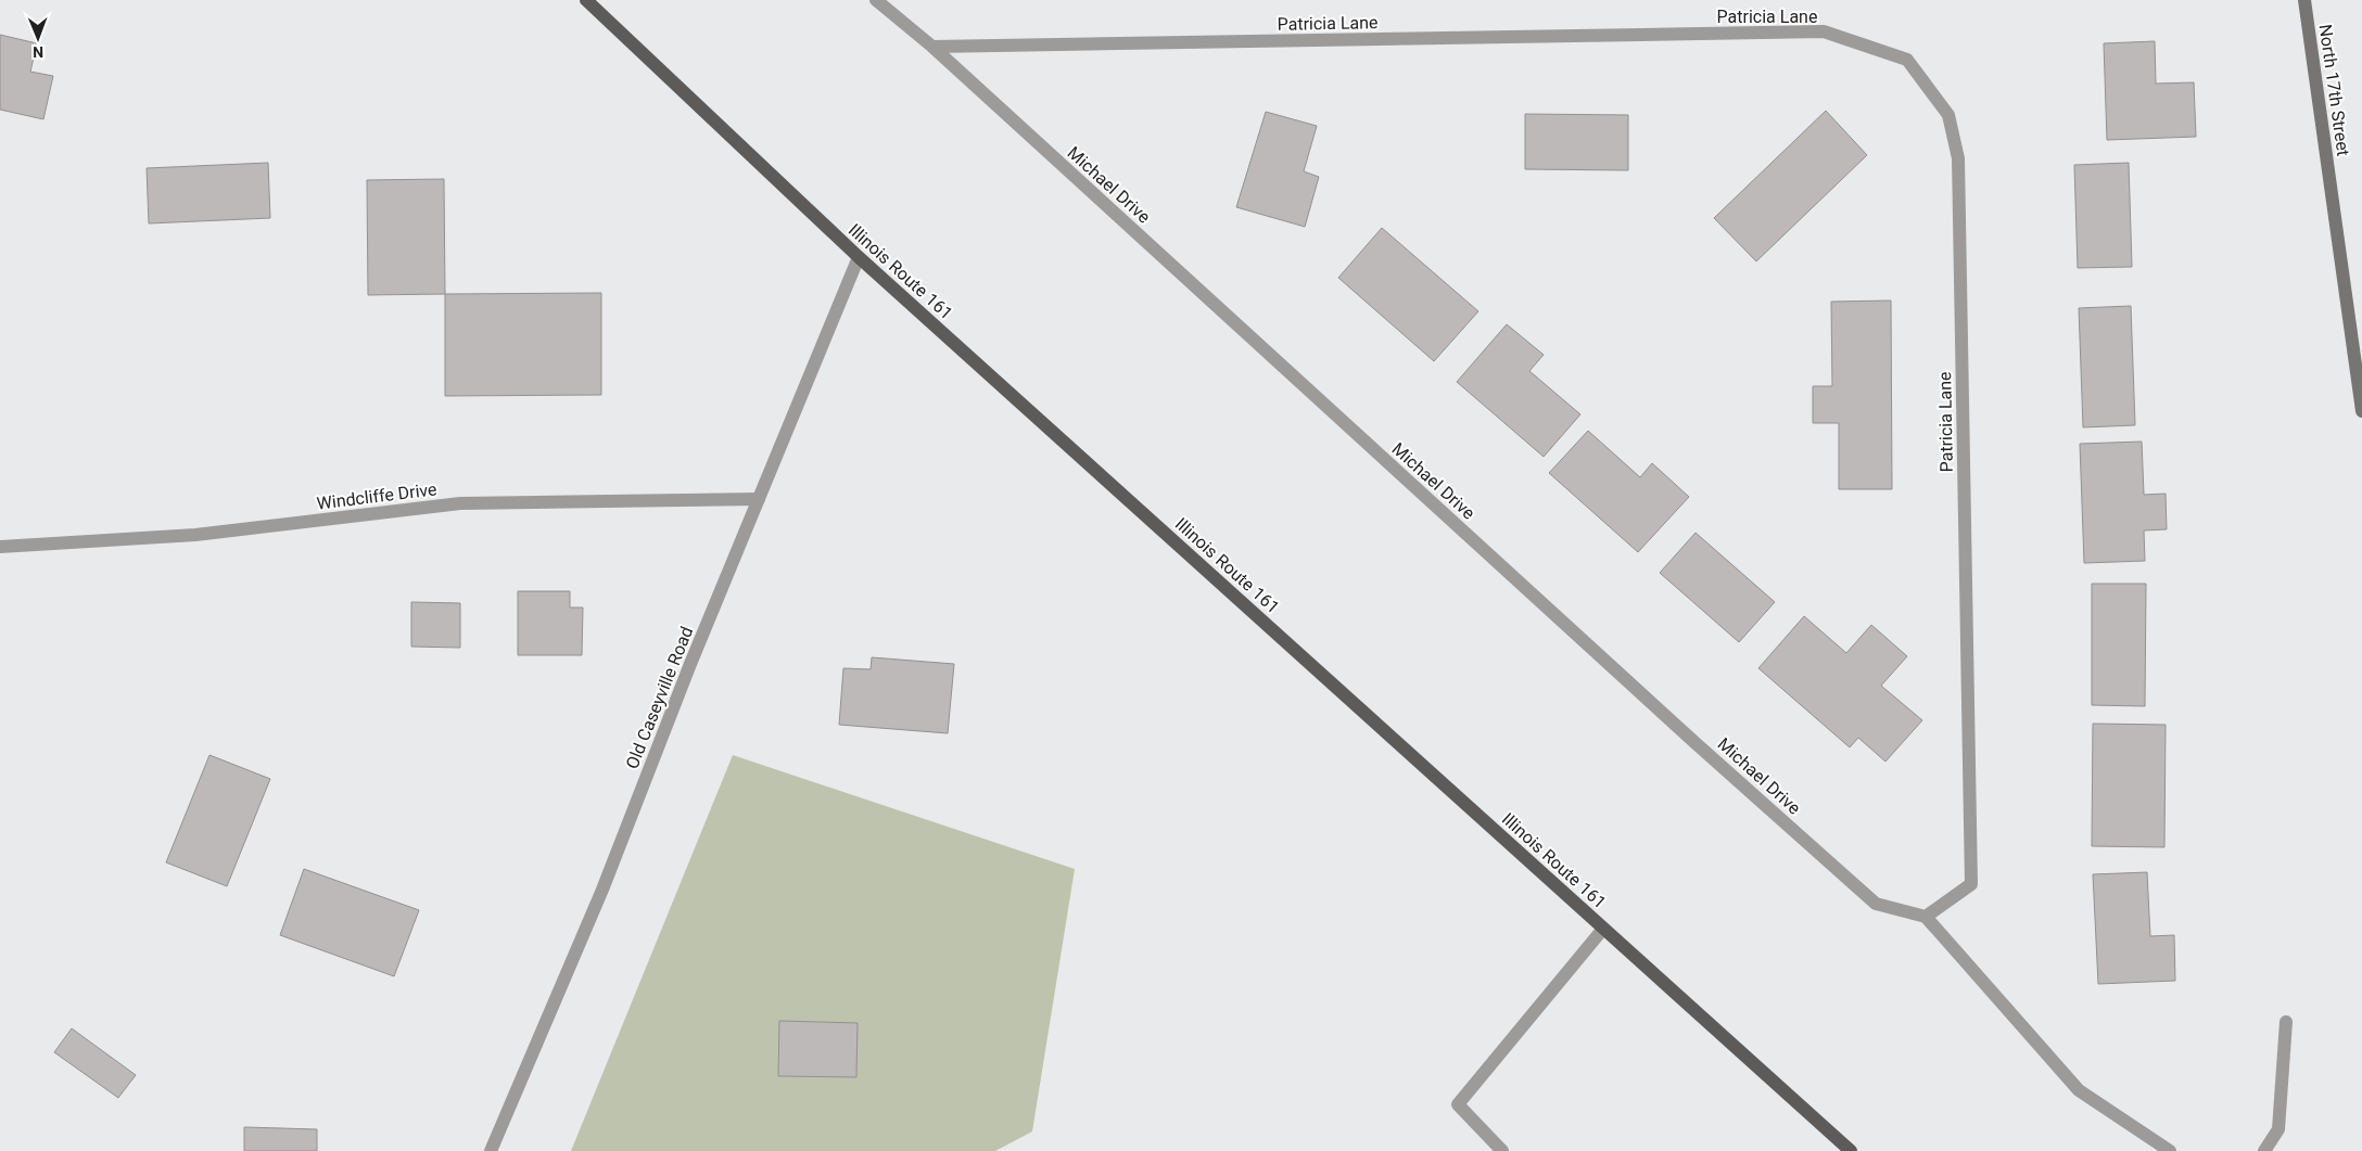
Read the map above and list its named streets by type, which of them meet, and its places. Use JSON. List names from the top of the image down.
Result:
{
  "streets": {
    "main road": ["Illinois Route 161"],
    "street": [
      "Patricia Lane",
      "North 17th Street",
      "Michael Drive",
      "Windcliffe Drive",
      "Old Caseyville Road"
    ]
  },
  "crossings": [
    ["Patricia Lane", "Michael Drive"],
    ["Illinois Route 161", "Old Caseyville Road"],
    ["Windcliffe Drive", "Old Caseyville Road"]
  ],
  "north": "bottom"
}
